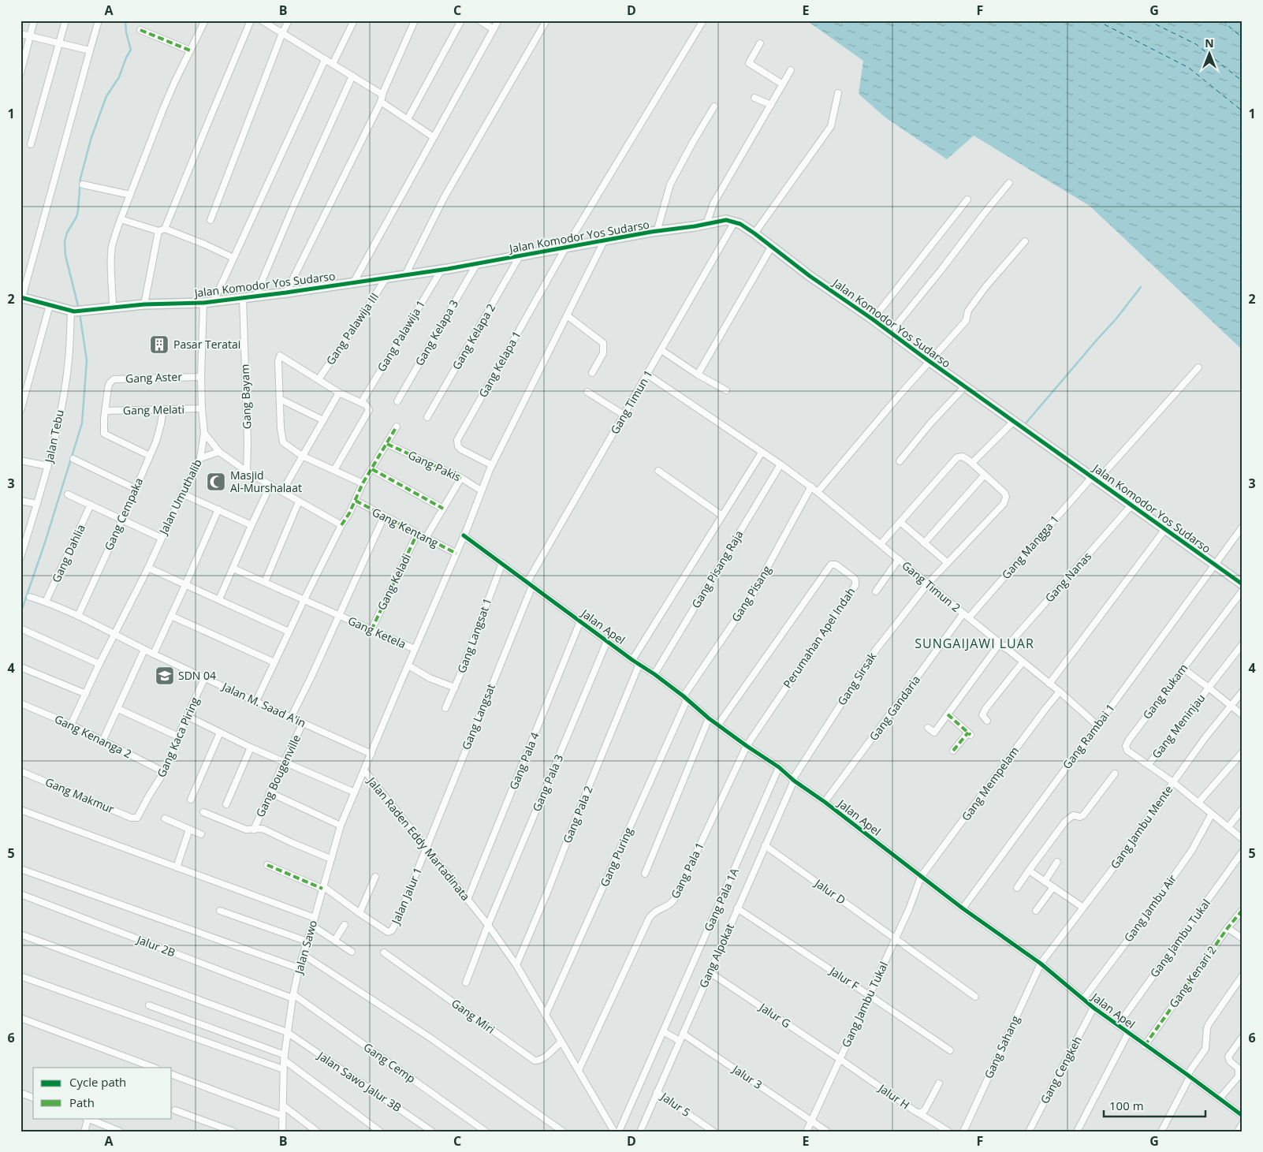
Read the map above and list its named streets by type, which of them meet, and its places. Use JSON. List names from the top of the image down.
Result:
{
  "streets": {
    "street": [
      "Jalan Komodor Yos Sudarso",
      "Gang Palawija III",
      "Gang Kelapa 3",
      "Gang Palawija 1",
      "Gang Kelapa 2",
      "Gang Kelapa 1",
      "Gang Aster",
      "Gang Bayam",
      "Gang Timun 1",
      "Gang Melati",
      "Jalan Tebu",
      "Gang Pakis",
      "Jalan Umuthalib",
      "Gang Cempaka",
      "Gang Kentang",
      "Gang Mangga 1",
      "Gang Dahlia",
      "Gang Pisang Raja",
      "Gang Nanas",
      "Gang Keladi",
      "Gang Timun 2",
      "Gang Pisang",
      "Jalan Apel",
      "Gang Ketela",
      "Gang Langsat 1",
      "Perumahan Apel Indah",
      "Gang Sirsak",
      "Gang Rukam",
      "Jalan M. Saad A'in",
      "Gang Gandaria",
      "Gang Langsat",
      "Gang Meninjau",
      "Gang Kenanga 2",
      "Gang Rambai 1",
      "Gang Kaca Piring",
      "Gang Pala 4",
      "Gang Bougenville",
      "Gang Pala 3",
      "Gang Mempelam",
      "Gang Makmur",
      "Gang Pala 2",
      "Gang Jambu Mente",
      "Jalan Raden Eddy Martadinata",
      "Gang Puring",
      "Gang Pala 1",
      "Jalur D",
      "Jalan Jalur 1",
      "Gang Pala 1A",
      "Gang Jambu Air",
      "Gang Jambu Tukal",
      "Jalur 2B",
      "Jalan Sawo",
      "Gang Alpokat",
      "Gang Kenari 2",
      "Jalur F",
      "Jalur G",
      "Gang Miri",
      "Gang Sahang",
      "Gang Cemp",
      "Gang Cengkeh",
      "Jalur 3",
      "Jalan Sawo Jalur 3B",
      "Jalur H",
      "Jalur 5"
    ]
  },
  "crossings": [
    ["Jalan Komodor Yos Sudarso", "Gang Palawija III"],
    ["Jalan Komodor Yos Sudarso", "Gang Kelapa 3"],
    ["Jalan Komodor Yos Sudarso", "Gang Palawija 1"],
    ["Jalan Komodor Yos Sudarso", "Gang Kelapa 2"],
    ["Jalan Komodor Yos Sudarso", "Gang Kelapa 1"],
    ["Jalan Komodor Yos Sudarso", "Gang Bayam"],
    ["Jalan Komodor Yos Sudarso", "Gang Timun 1"],
    ["Jalan Komodor Yos Sudarso", "Jalan Tebu"],
    ["Jalan Komodor Yos Sudarso", "Jalan Umuthalib"],
    ["Jalan Komodor Yos Sudarso", "Gang Mangga 1"],
    ["Jalan Komodor Yos Sudarso", "Gang Nanas"],
    ["Jalan Komodor Yos Sudarso", "Gang Rambai 1"],
    ["Jalan Komodor Yos Sudarso", "Jalan Raden Eddy Martadinata"],
    ["Gang Kelapa 1", "Jalan Raden Eddy Martadinata"],
    ["Gang Aster", "Gang Melati"],
    ["Gang Aster", "Jalan Umuthalib"],
    ["Gang Aster", "Gang Cempaka"],
    ["Gang Timun 1", "Gang Timun 2"],
    ["Gang Timun 1", "Jalan Apel"],
    ["Gang Timun 1", "Gang Langsat"],
    ["Gang Melati", "Jalan Umuthalib"],
    ["Gang Melati", "Gang Cempaka"],
    ["Gang Pakis", "Jalan Raden Eddy Martadinata"],
    ["Jalan Umuthalib", "Jalan M. Saad A'in"],
    ["Jalan Umuthalib", "Gang Kenanga 2"],
    ["Gang Cempaka", "Jalan M. Saad A'in"],
    ["Gang Kentang", "Gang Keladi"],
    ["Gang Kentang", "Jalan Raden Eddy Martadinata"],
    ["Gang Mangga 1", "Gang Timun 2"],
    ["Gang Dahlia", "Jalan M. Saad A'in"],
    ["Gang Pisang Raja", "Gang Timun 2"],
    ["Gang Pisang Raja", "Jalan Apel"],
    ["Gang Nanas", "Gang Timun 2"],
    ["Gang Keladi", "Gang Ketela"],
    ["Gang Timun 2", "Gang Pisang"],
    ["Gang Timun 2", "Gang Sirsak"],
    ["Gang Timun 2", "Gang Gandaria"],
    ["Gang Timun 2", "Gang Rambai 1"],
    ["Gang Timun 2", "Gang Mempelam"],
    ["Gang Pisang", "Jalan Apel"],
    ["Gang Pisang", "Gang Puring"],
    ["Jalan Apel", "Gang Langsat 1"],
    ["Jalan Apel", "Perumahan Apel Indah"],
    ["Jalan Apel", "Gang Sirsak"],
    ["Jalan Apel", "Gang Gandaria"],
    ["Jalan Apel", "Gang Langsat"],
    ["Jalan Apel", "Gang Rambai 1"],
    ["Jalan Apel", "Gang Pala 4"],
    ["Jalan Apel", "Gang Pala 3"],
    ["Jalan Apel", "Gang Mempelam"],
    ["Jalan Apel", "Gang Pala 2"],
    ["Jalan Apel", "Gang Jambu Mente"],
    ["Jalan Apel", "Jalan Raden Eddy Martadinata"],
    ["Jalan Apel", "Gang Puring"],
    ["Jalan Apel", "Gang Pala 1"],
    ["Jalan Apel", "Gang Pala 1A"],
    ["Jalan Apel", "Gang Jambu Air"],
    ["Jalan Apel", "Gang Jambu Tukal"],
    ["Jalan Apel", "Gang Alpokat"],
    ["Jalan Apel", "Gang Kenari 2"],
    ["Jalan Apel", "Gang Sahang"],
    ["Jalan Apel", "Gang Cengkeh"],
    ["Gang Ketela", "Jalan Raden Eddy Martadinata"],
    ["Perumahan Apel Indah", "Gang Pala 1"],
    ["Gang Sirsak", "Gang Alpokat"],
    ["Gang Rukam", "Gang Meninjau"],
    ["Gang Rukam", "Gang Jambu Mente"],
    ["Gang Rukam", "Gang Jambu Air"],
    ["Jalan M. Saad A'in", "Gang Kaca Piring"],
    ["Jalan M. Saad A'in", "Gang Bougenville"],
    ["Jalan M. Saad A'in", "Jalan Raden Eddy Martadinata"],
    ["Gang Langsat", "Jalan Raden Eddy Martadinata"],
    ["Gang Langsat", "Jalan Jalur 1"],
    ["Gang Kenanga 2", "Gang Kaca Piring"],
    ["Gang Kaca Piring", "Gang Makmur"],
    ["Gang Pala 4", "Jalan Raden Eddy Martadinata"],
    ["Gang Pala 3", "Jalan Raden Eddy Martadinata"],
    ["Gang Mempelam", "Gang Jambu Tukal"],
    ["Gang Pala 2", "Jalan Raden Eddy Martadinata"],
    ["Gang Jambu Mente", "Gang Sahang"],
    ["Jalan Raden Eddy Martadinata", "Gang Puring"],
    ["Jalan Raden Eddy Martadinata", "Gang Pala 1"],
    ["Jalan Raden Eddy Martadinata", "Jalan Jalur 1"],
    ["Jalan Raden Eddy Martadinata", "Jalan Sawo"],
    ["Jalan Raden Eddy Martadinata", "Gang Miri"],
    ["Jalur D", "Gang Jambu Tukal"],
    ["Jalur D", "Gang Alpokat"],
    ["Jalan Jalur 1", "Jalan Sawo"],
    ["Gang Jambu Tukal", "Jalur F"],
    ["Gang Jambu Tukal", "Jalur G"],
    ["Gang Jambu Tukal", "Jalur 3"],
    ["Gang Jambu Tukal", "Jalur H"],
    ["Jalur 2B", "Jalan Sawo"],
    ["Jalur 2B", "Gang Cemp"],
    ["Jalan Sawo", "Gang Cemp"],
    ["Jalan Sawo", "Jalan Sawo Jalur 3B"],
    ["Gang Alpokat", "Jalur F"],
    ["Gang Alpokat", "Jalur G"],
    ["Gang Alpokat", "Jalur 3"],
    ["Gang Alpokat", "Jalur 5"],
    ["Jalur G", "Jalur H"]
  ],
  "districts": ["SUNGAIJAWI LUAR"],
  "places": {
    "building": ["Pasar Teratai"],
    "mosque": ["Masjid Al-Murshalaat"],
    "school or university": ["SDN 04"]
  },
  "legend": ["Cycle path", "Path"],
  "scale_bar": "100 m",
  "north": "top",
  "grid": {
    "columns": [
      "A",
      "B",
      "C",
      "D",
      "E",
      "F",
      "G"
    ],
    "rows": [
      "1",
      "2",
      "3",
      "4",
      "5",
      "6"
    ]
  }
}
